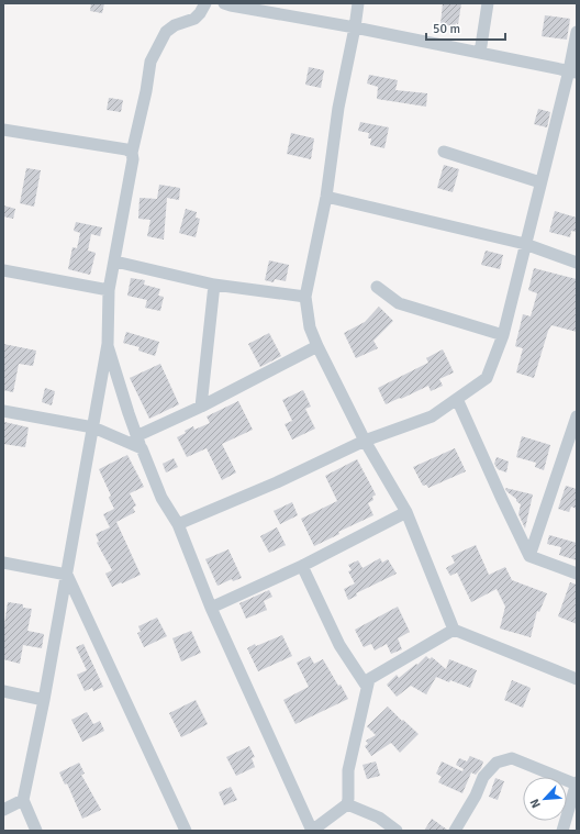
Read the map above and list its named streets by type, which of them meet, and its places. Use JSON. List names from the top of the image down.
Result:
{
  "scale_bar": "50 m",
  "north": "bottom left"
}
